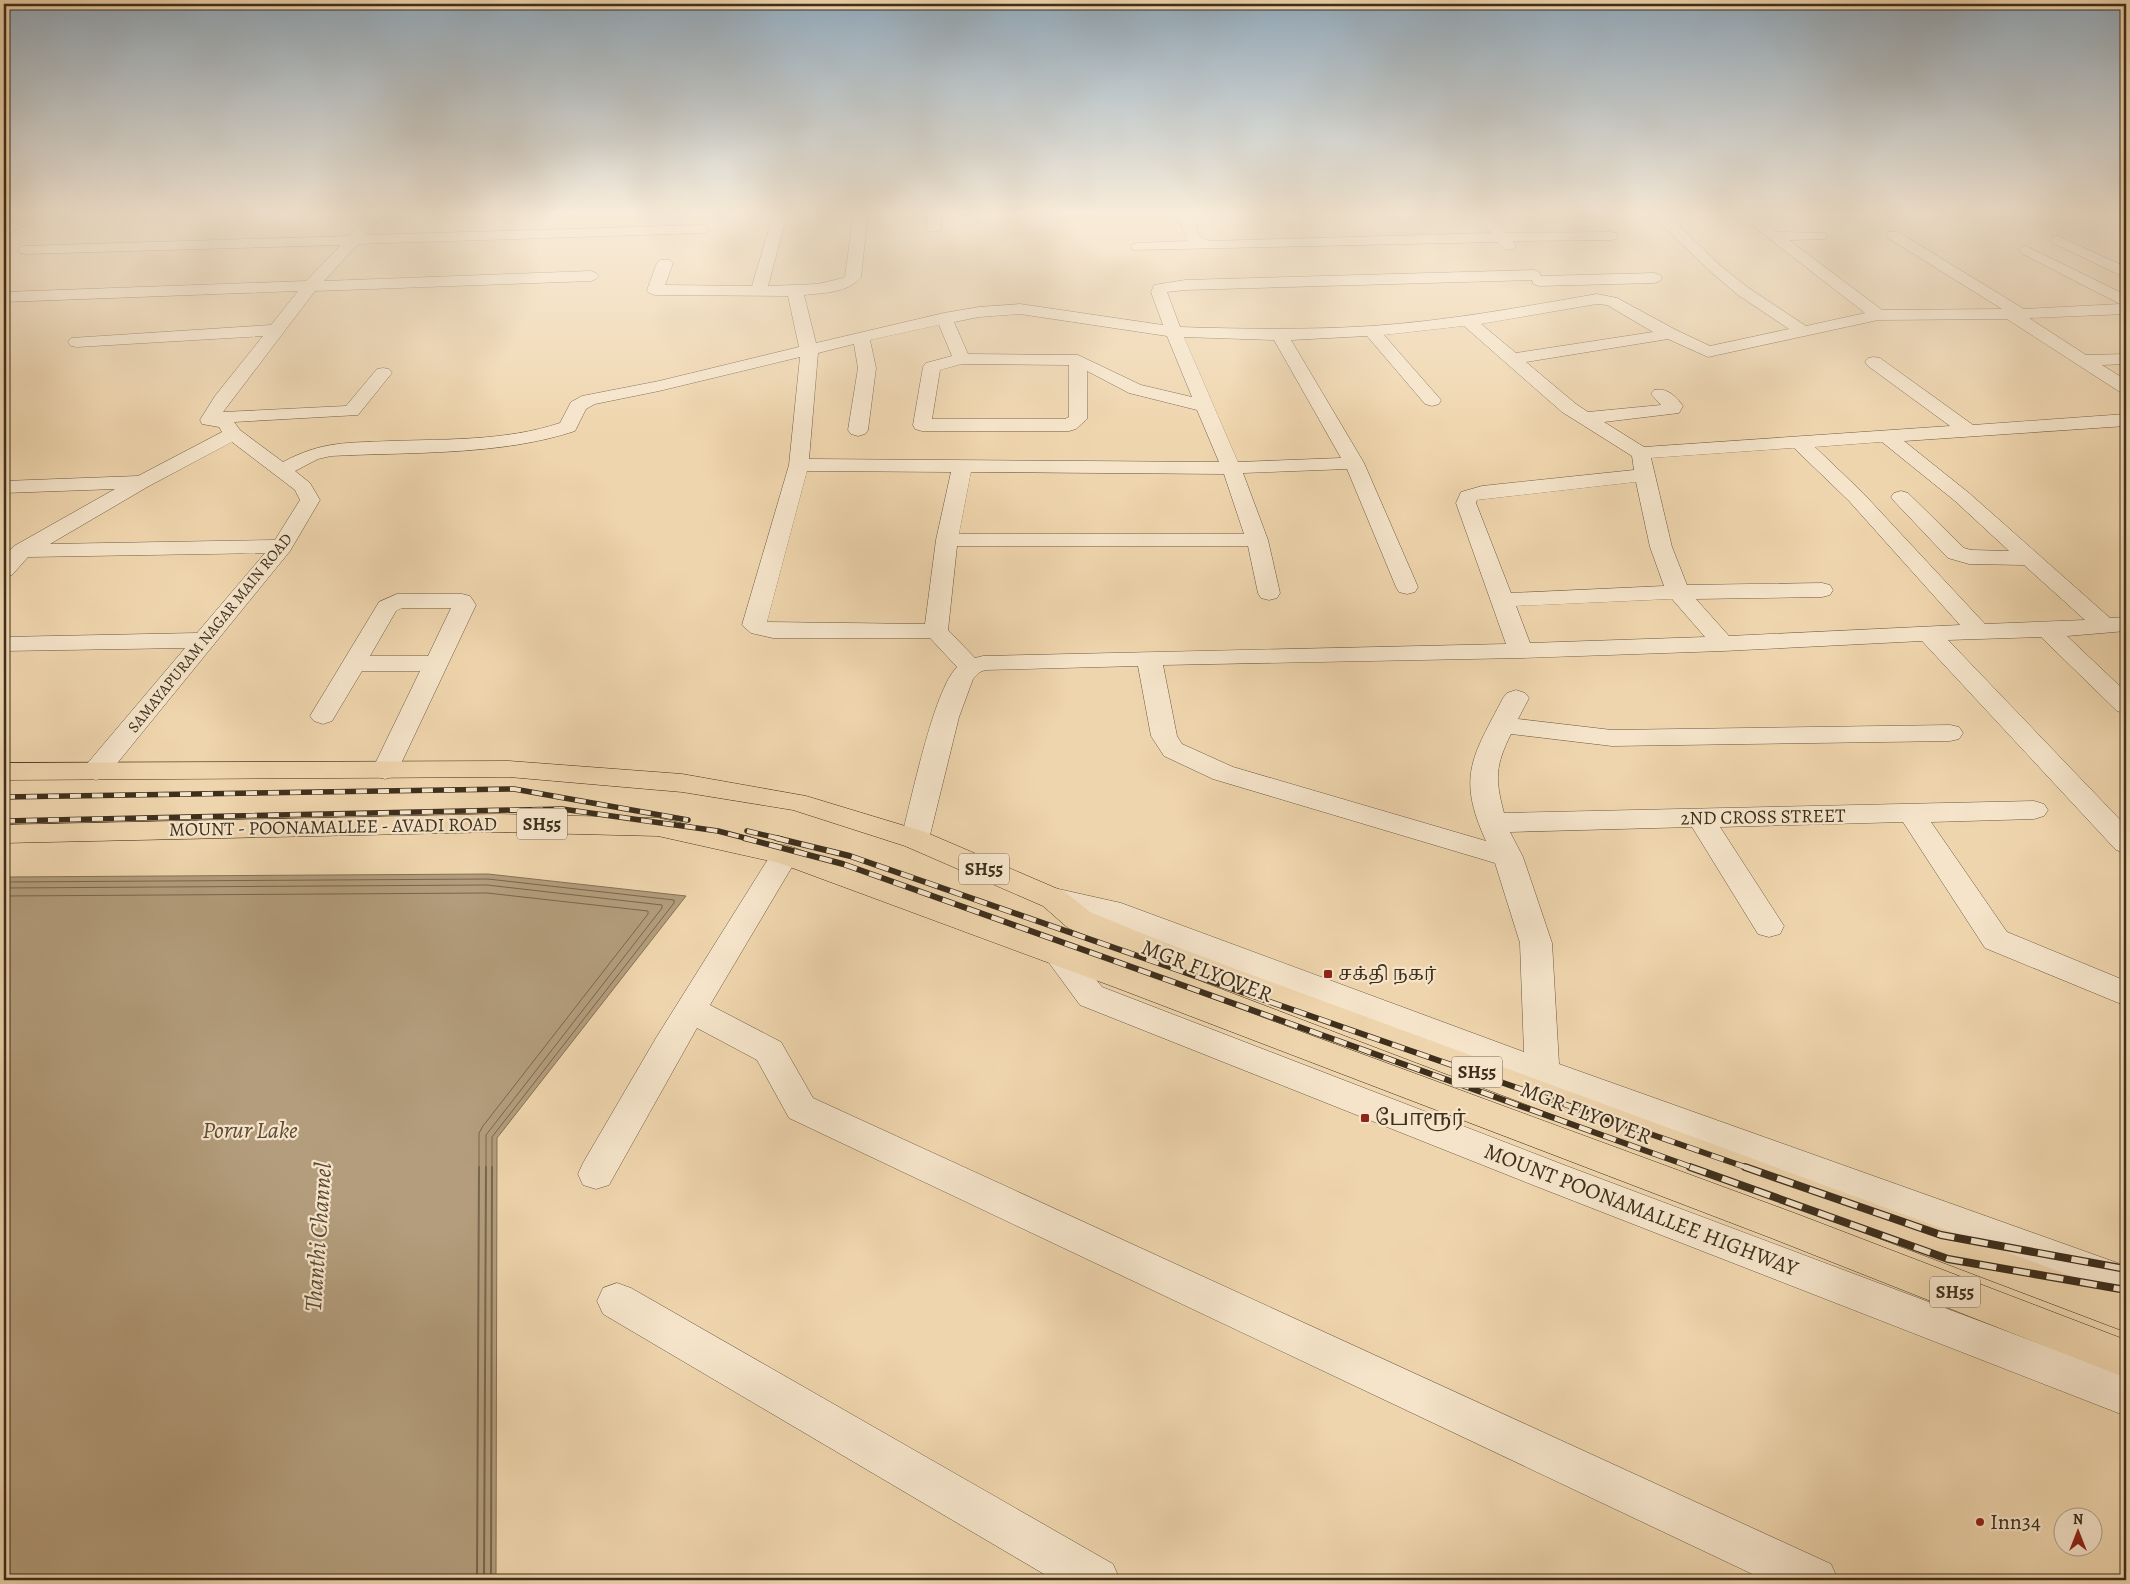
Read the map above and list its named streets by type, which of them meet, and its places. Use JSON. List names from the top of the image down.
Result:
{
  "streets": {
    "main road": ["SH55", "MOUNT - POONAMALLEE - AVADI ROAD", "MGR FLYOVER"],
    "street": ["SAMAYAPURAM NAGAR MAIN ROAD", "2ND CROSS STREET", "MOUNT POONAMALLEE HIGHWAY"]
  },
  "crossings": [
    ["SAMAYAPURAM NAGAR MAIN ROAD", "SH55"],
    ["SH55", "MGR FLYOVER"],
    ["MOUNT - POONAMALLEE - AVADI ROAD", "MGR FLYOVER"],
    ["MOUNT - POONAMALLEE - AVADI ROAD", "MOUNT POONAMALLEE HIGHWAY"],
    ["MGR FLYOVER", "MOUNT POONAMALLEE HIGHWAY"]
  ],
  "water": ["Porur Lake", "Thanthi Channel"],
  "places": {
    "transit": ["சக்தி நகர்", "போரூர்"],
    "other": ["Inn34"]
  },
  "north": "top"
}
